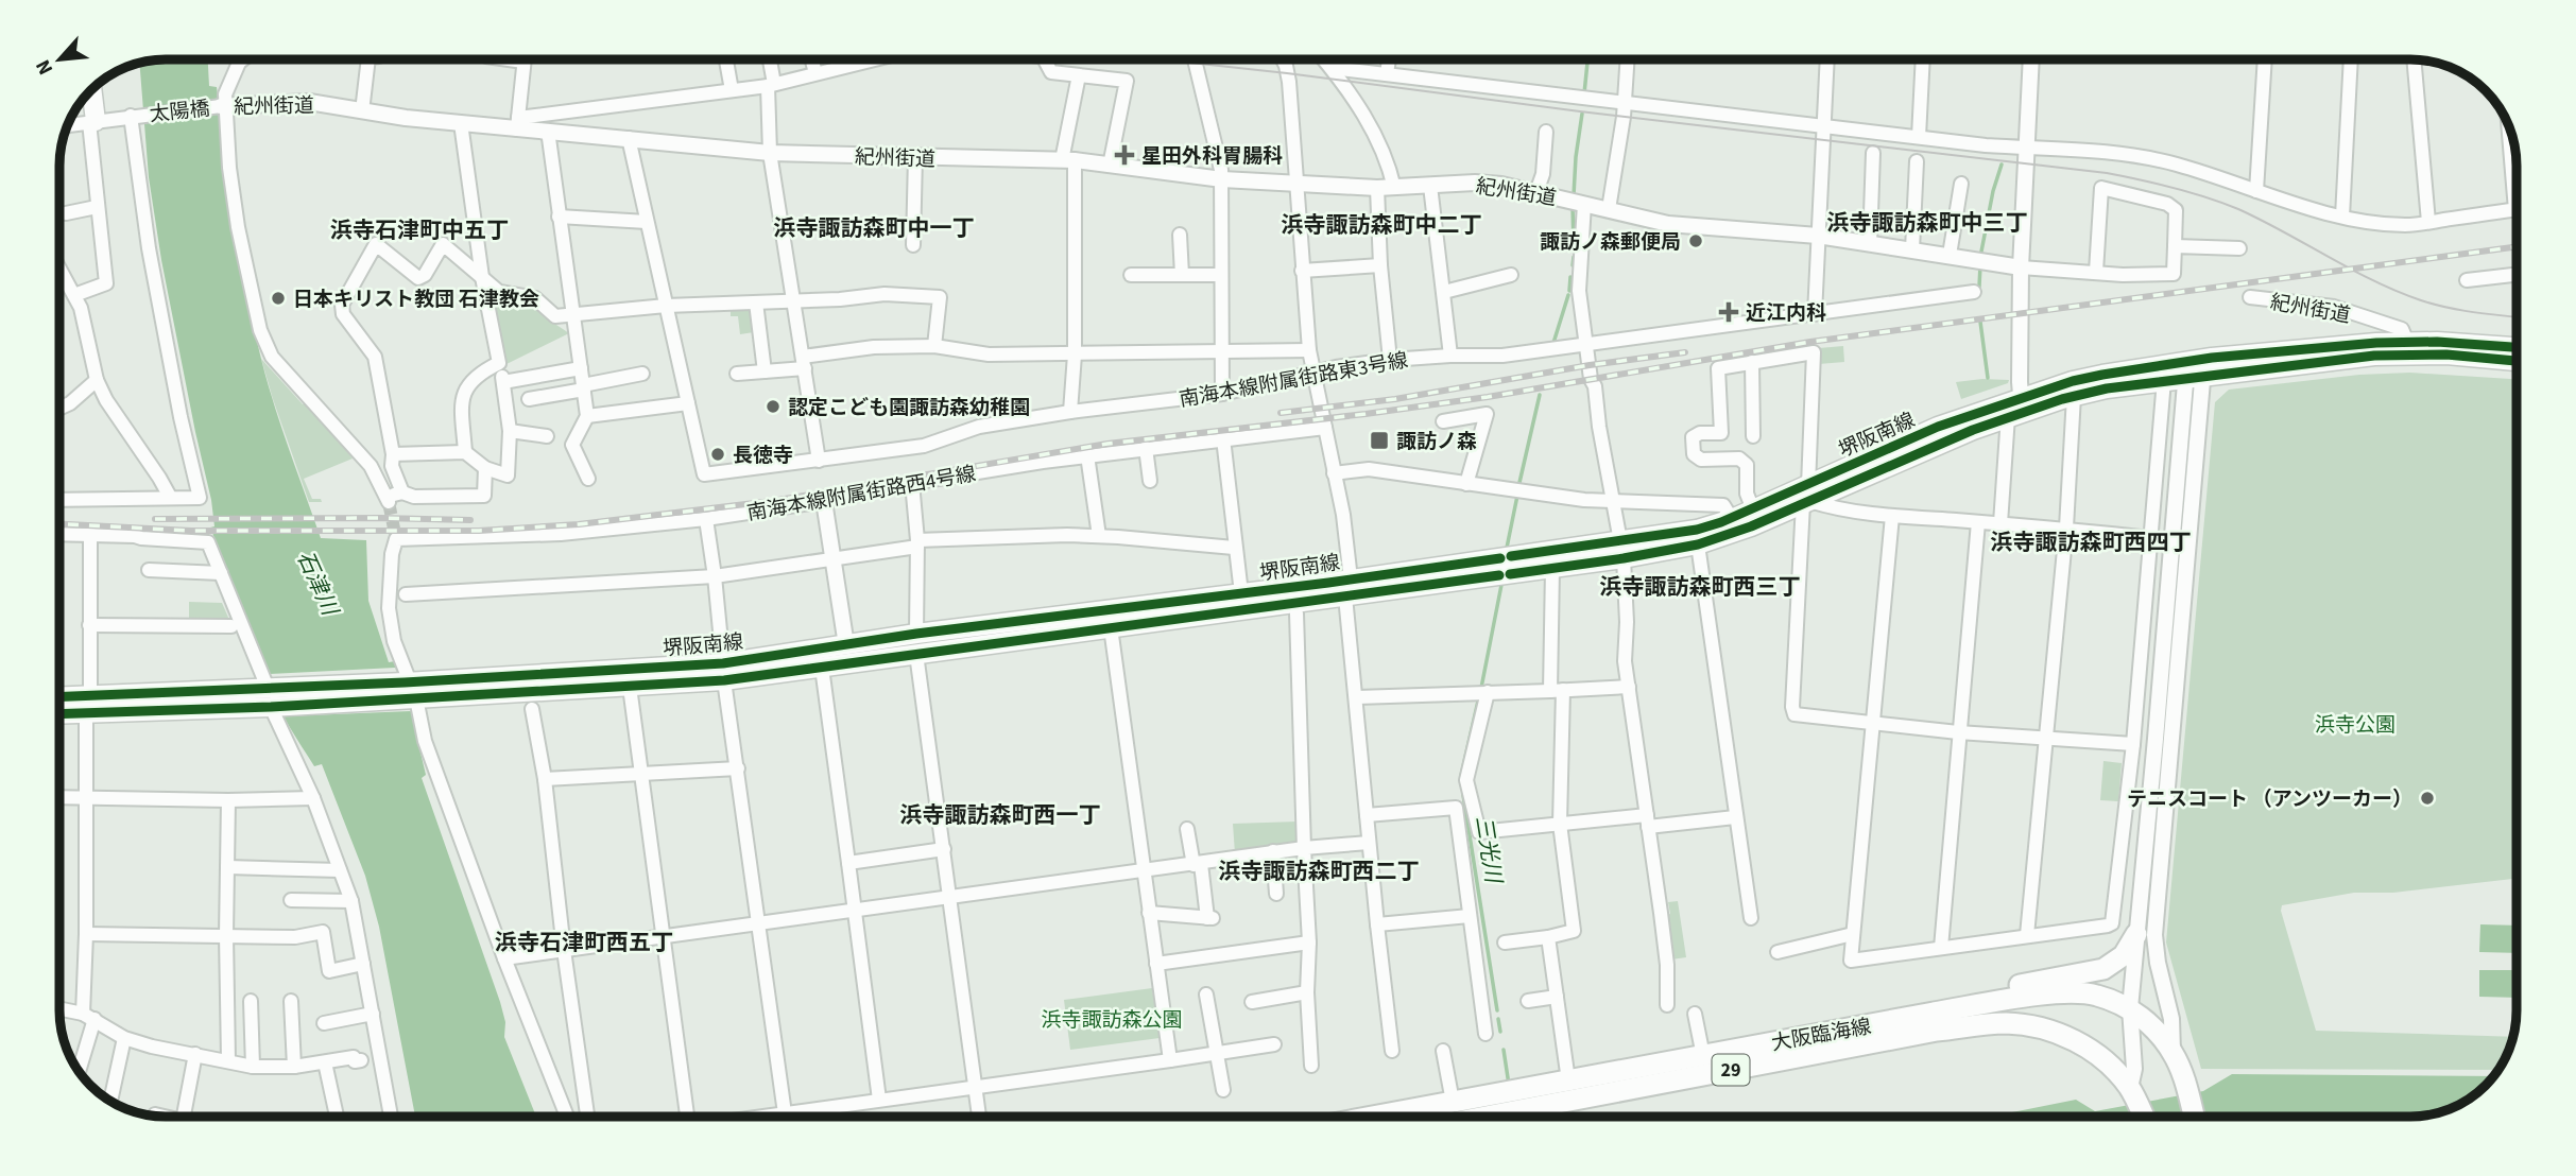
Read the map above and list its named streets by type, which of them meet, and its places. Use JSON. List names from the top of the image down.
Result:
{
  "streets": {
    "main road": ["堺阪南線", "大阪臨海線", "29"],
    "street": [
      "紀州街道",
      "太陽橋",
      "南海本線附属街路東3号線",
      "南海本線附属街路西4号線"
    ]
  },
  "crossings": [
    ["紀州街道", "太陽橋"],
    ["紀州街道", "堺阪南線"],
    ["堺阪南線", "南海本線附属街路西4号線"]
  ],
  "districts": [
    "浜寺諏訪森町中三丁",
    "浜寺諏訪森町中二丁",
    "浜寺諏訪森町中一丁",
    "浜寺石津町中五丁",
    "浜寺諏訪森町西四丁",
    "浜寺諏訪森町西三丁",
    "浜寺諏訪森町西一丁",
    "浜寺諏訪森町西二丁",
    "浜寺石津町西五丁"
  ],
  "water": ["石津川", "三光川"],
  "parks": ["浜寺公園", "浜寺諏訪森公園"],
  "places": {
    "health": ["星田外科胃腸科", "近江内科"],
    "other": [
      "諏訪ノ森郵便局",
      "日本キリスト教団 石津教会",
      "認定こども園諏訪森幼稚園",
      "長徳寺",
      "テニスコート （アンツーカー）"
    ],
    "transit": ["諏訪ノ森"]
  },
  "north": "bottom left"
}
